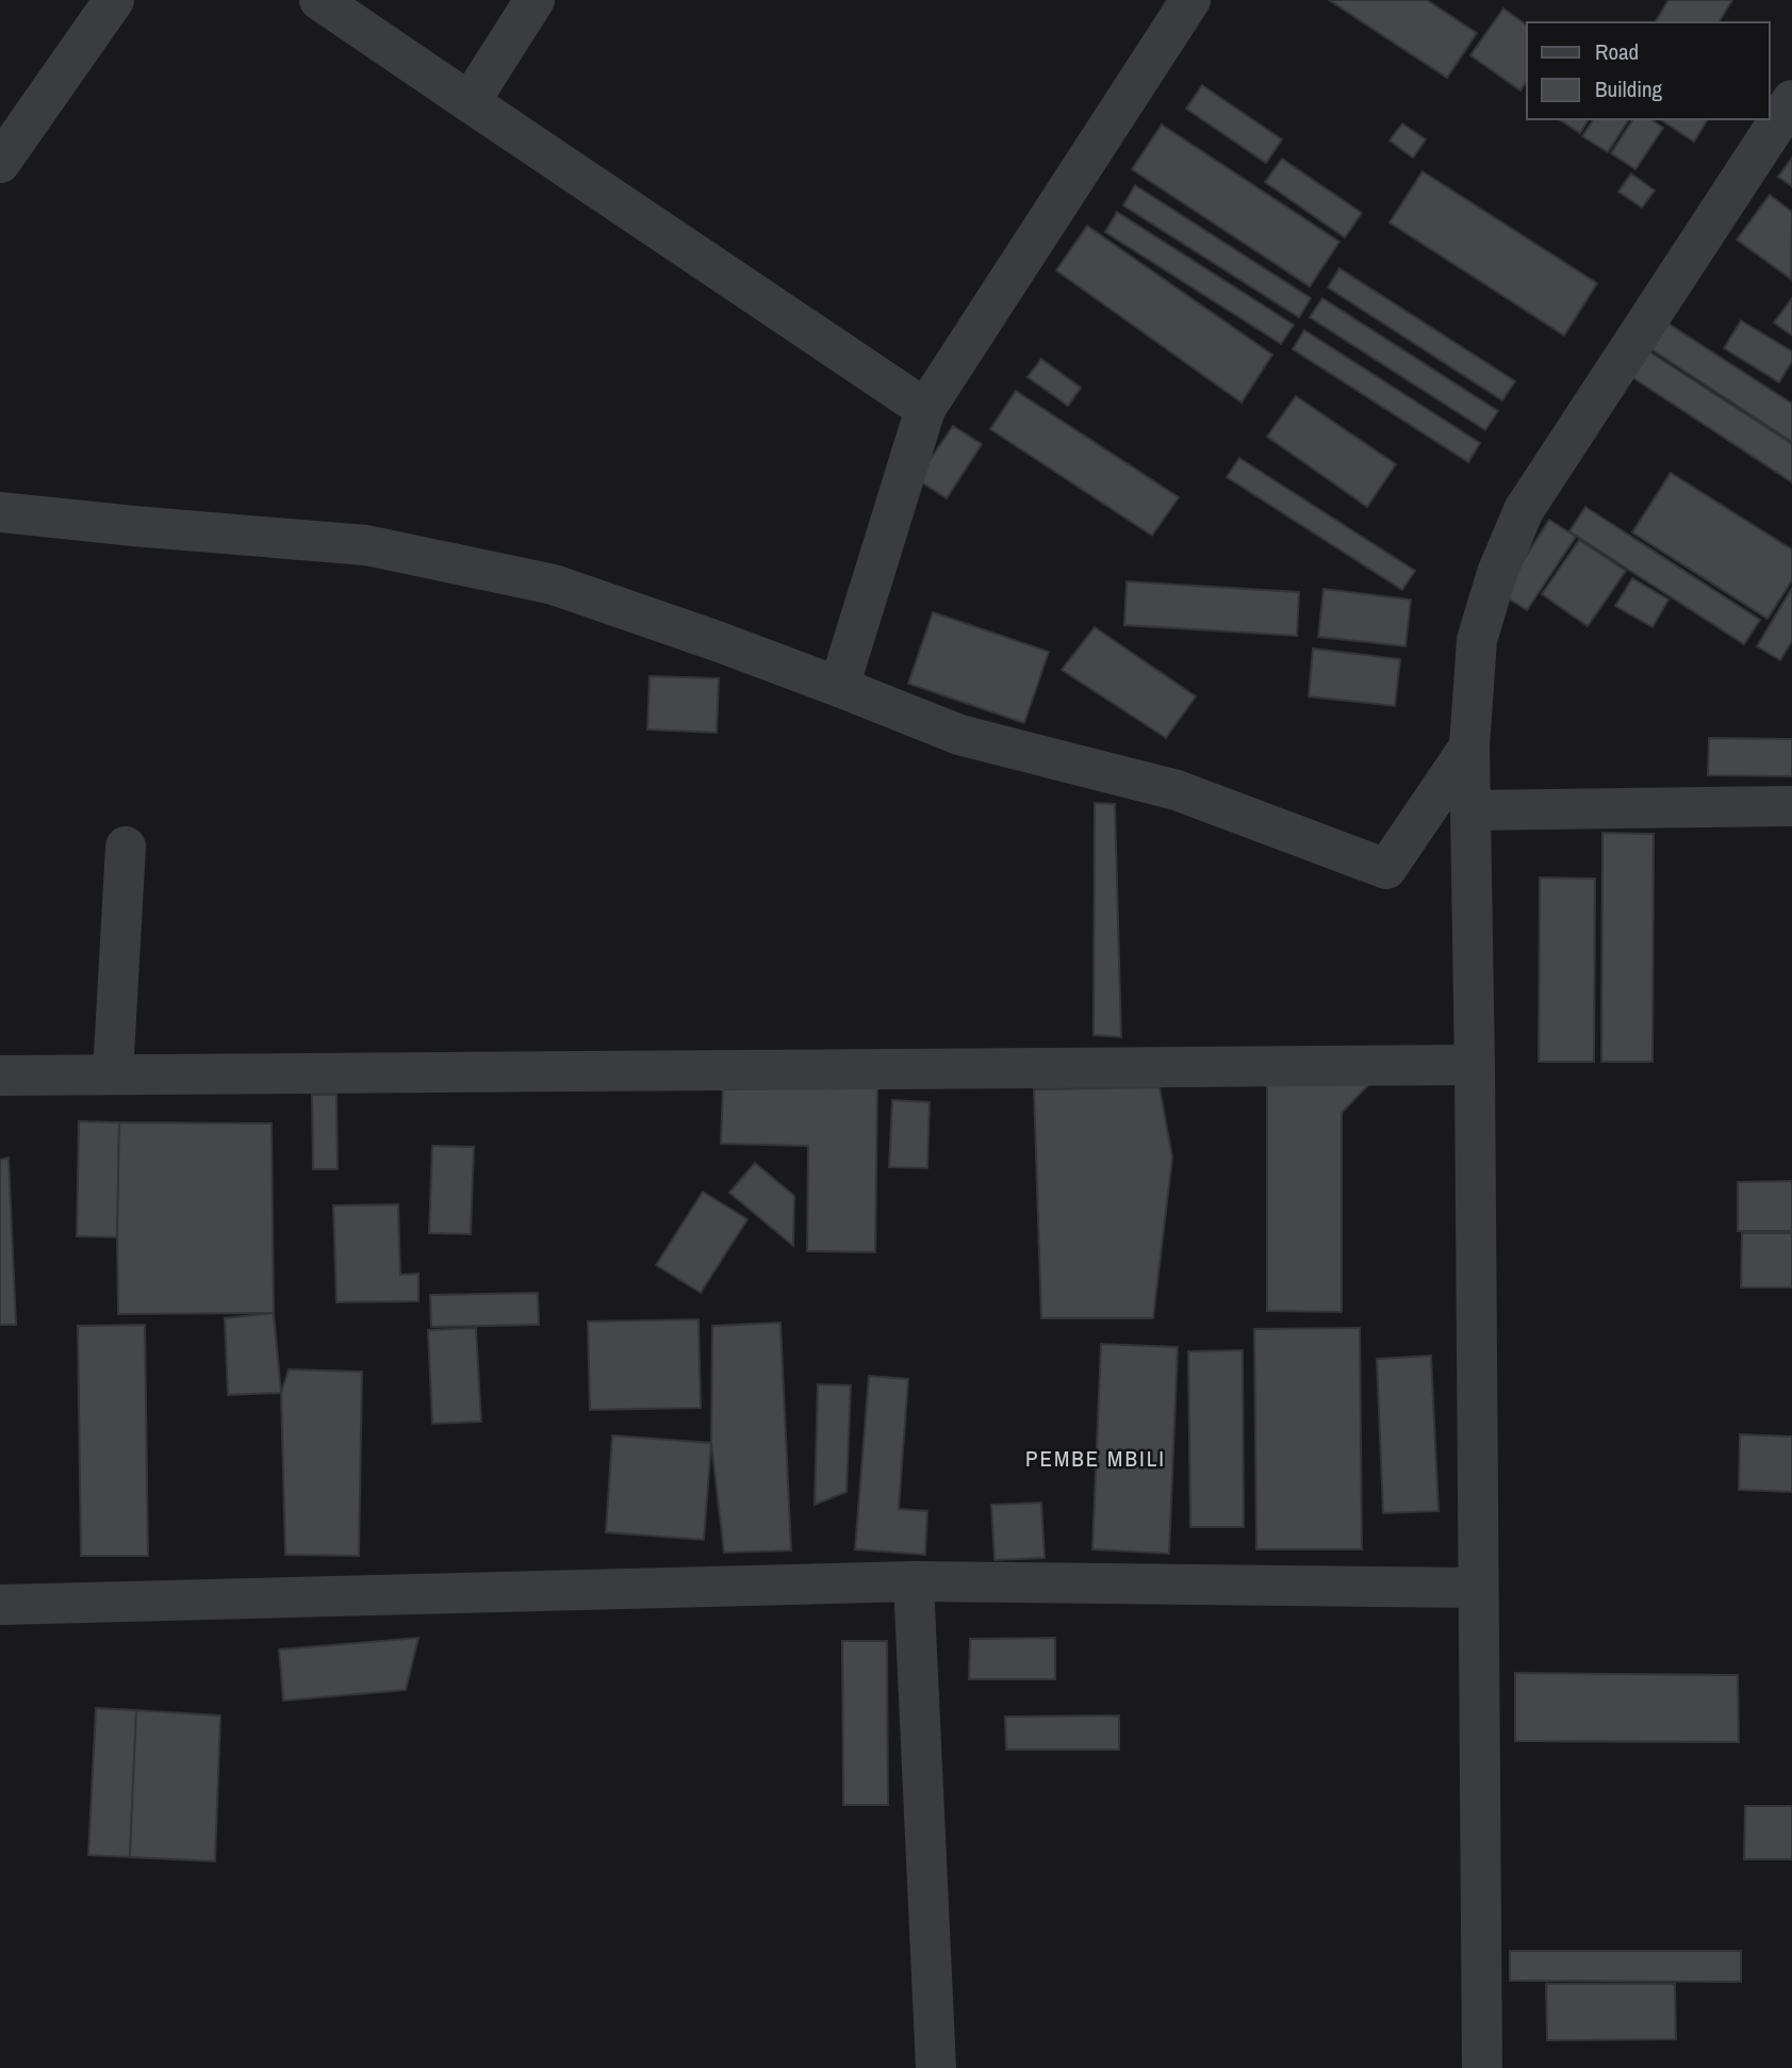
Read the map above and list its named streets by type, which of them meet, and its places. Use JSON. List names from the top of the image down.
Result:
{
  "districts": ["PEMBE MBILI"],
  "legend": ["Road", "Building"]
}
